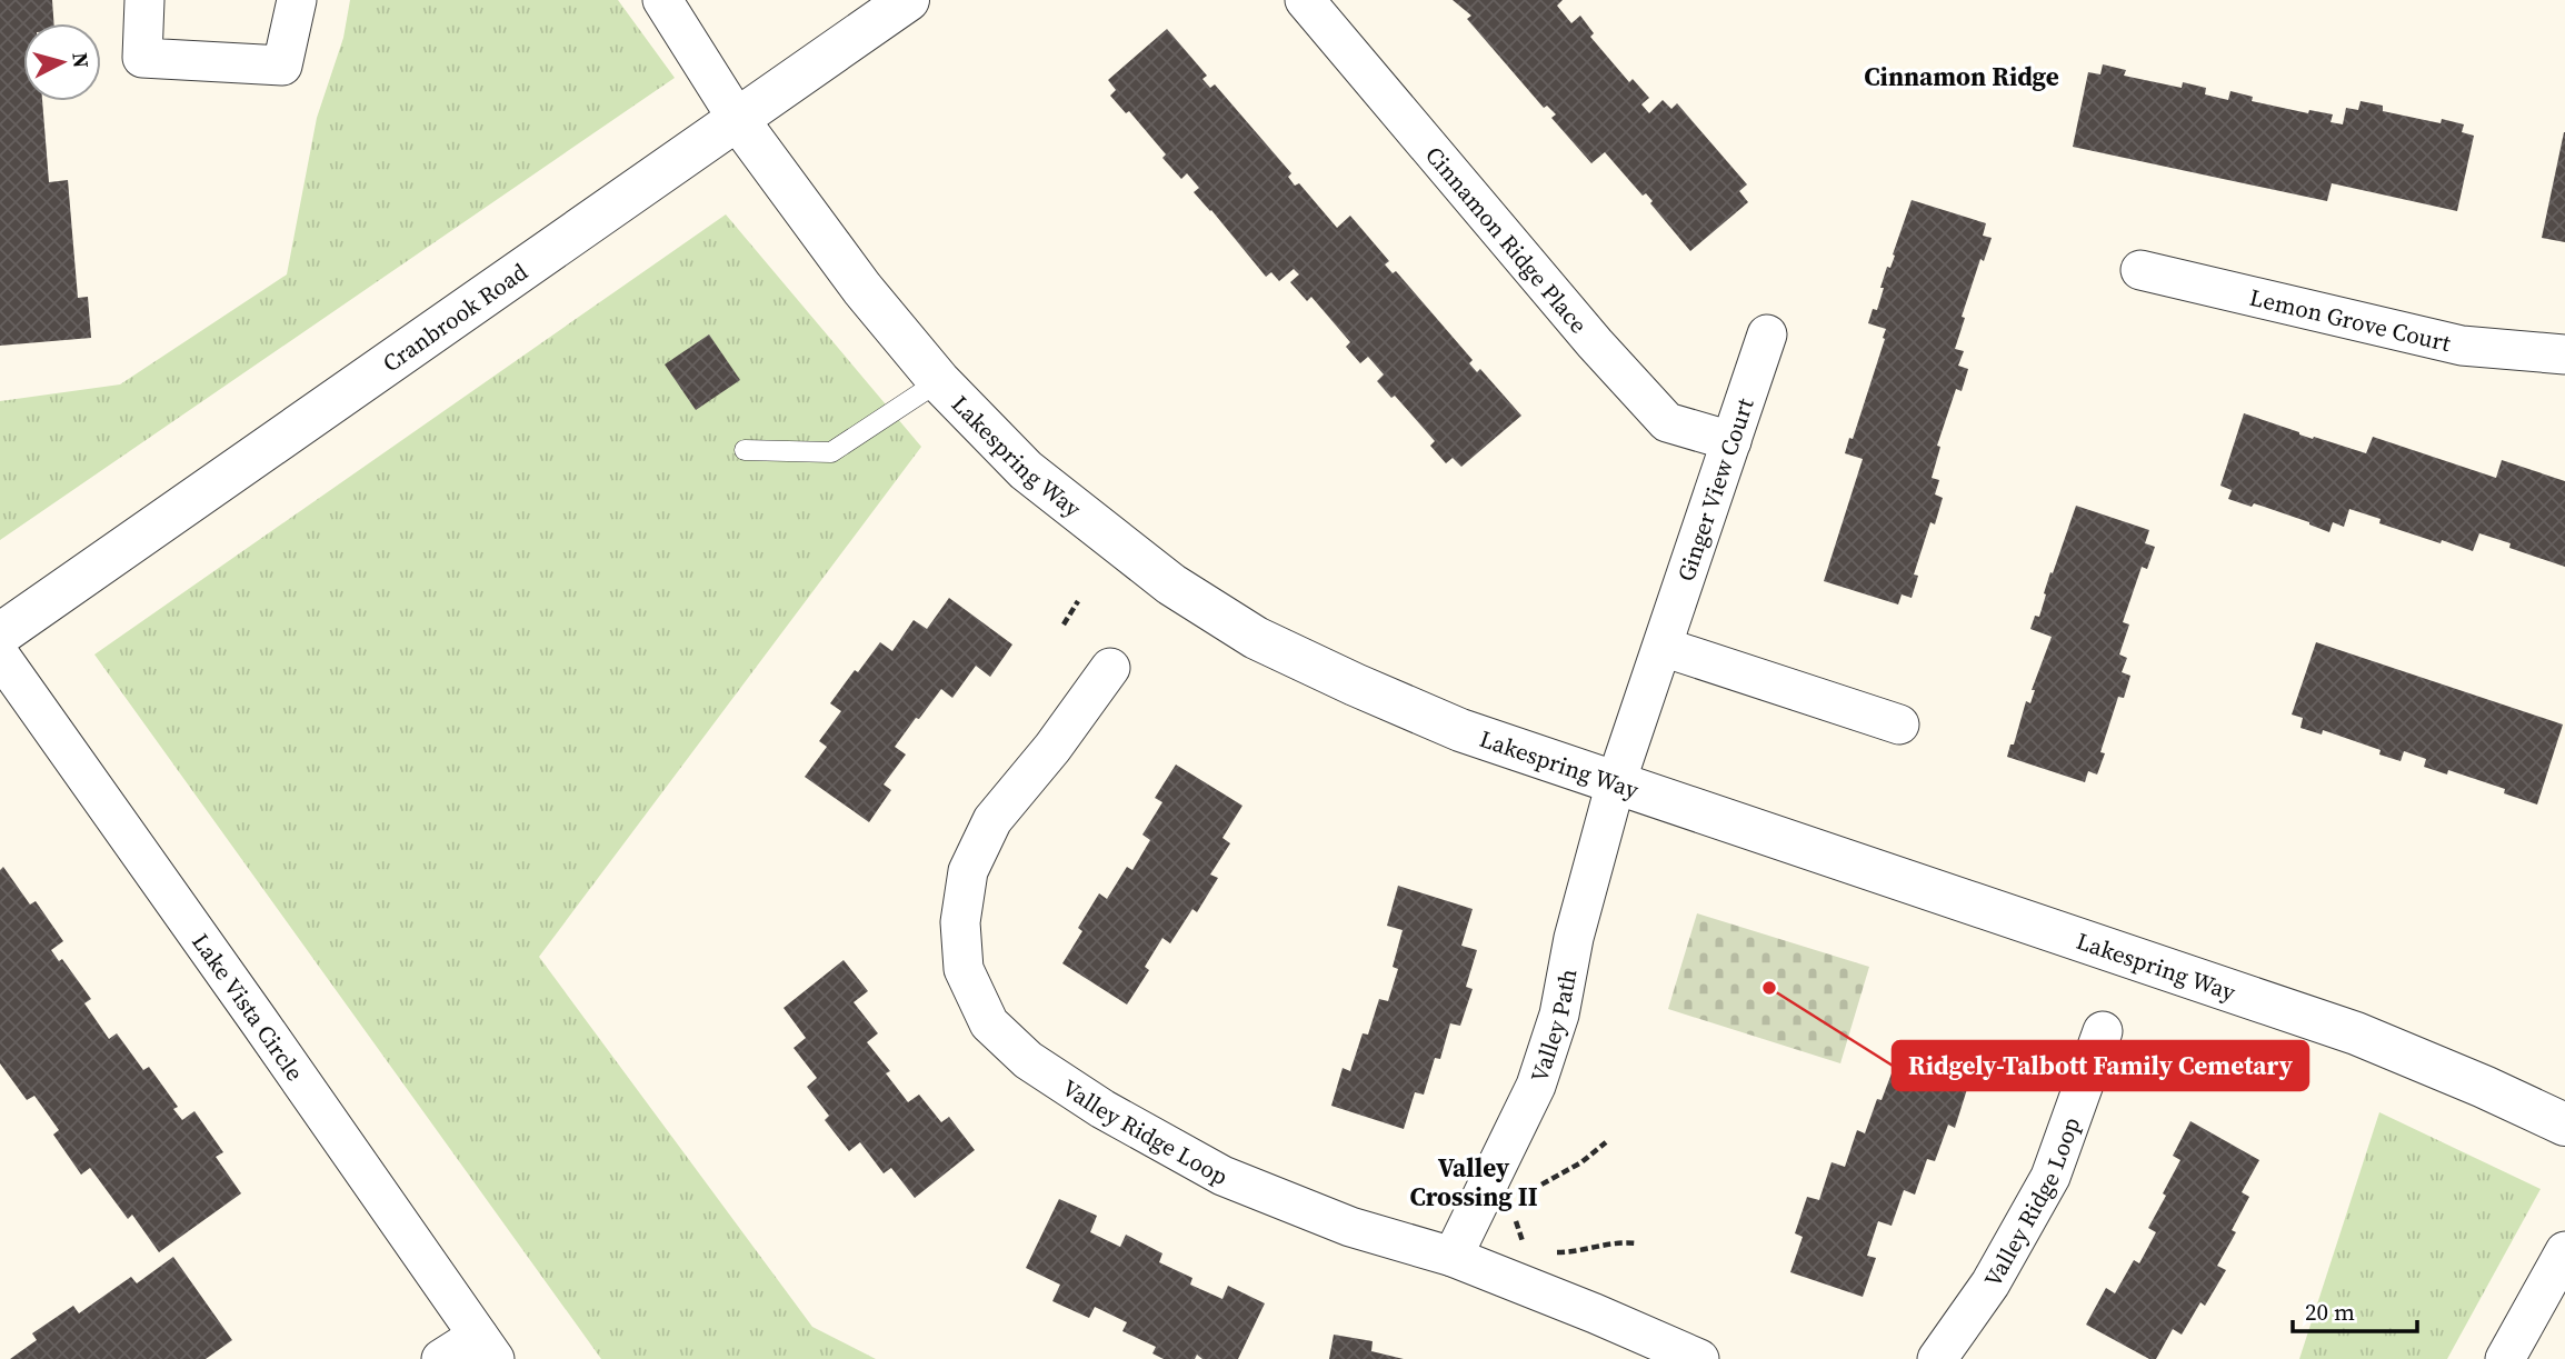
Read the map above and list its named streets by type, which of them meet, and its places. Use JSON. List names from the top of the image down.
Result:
{
  "streets": {
    "street": [
      "Cinnamon Ridge Place",
      "Cranbrook Road",
      "Lemon Grove Court",
      "Lakespring Way",
      "Ginger View Court",
      "Lake Vista Circle",
      "Valley Path",
      "Valley Ridge Loop"
    ]
  },
  "crossings": [
    ["Cinnamon Ridge Place", "Ginger View Court"],
    ["Cranbrook Road", "Lakespring Way"],
    ["Lakespring Way", "Ginger View Court"],
    ["Lakespring Way", "Valley Path"],
    ["Ginger View Court", "Valley Path"],
    ["Valley Path", "Valley Ridge Loop"]
  ],
  "districts": ["Cinnamon Ridge", "Valley Crossing II"],
  "places": ["Ridgely-Talbott Family Cemetary"],
  "scale_bar": "20 m",
  "north": "right"
}
